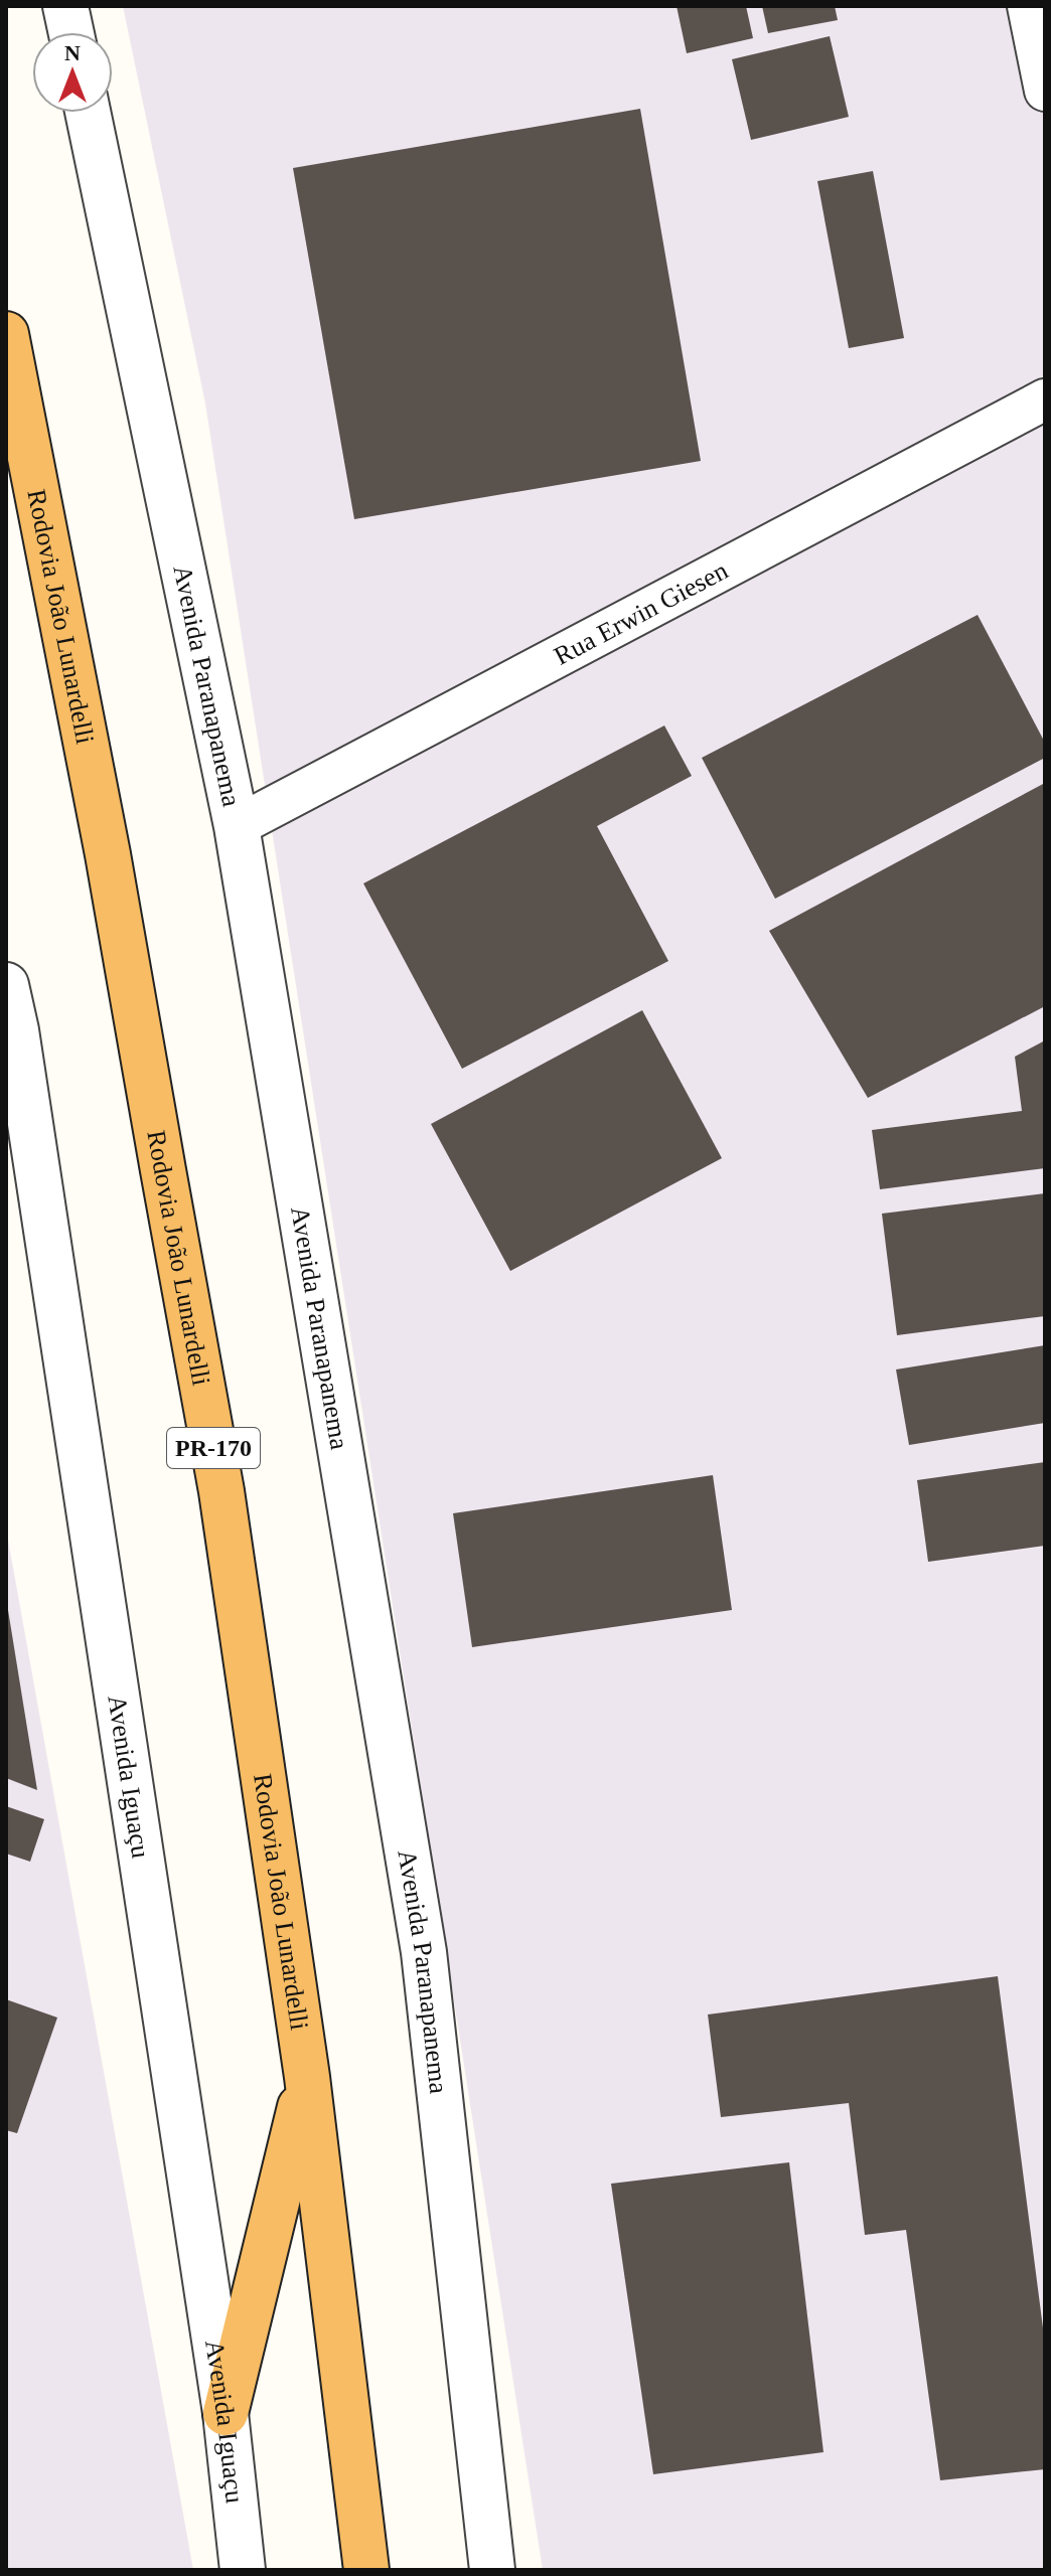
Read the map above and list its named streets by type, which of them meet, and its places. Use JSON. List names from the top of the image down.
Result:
{
  "streets": {
    "highway": ["Rodovia João Lunardelli", "PR-170"],
    "street": ["Rua Erwin Giesen", "Avenida Paranapanema", "Avenida Iguaçu"]
  },
  "crossings": [
    ["Rua Erwin Giesen", "Avenida Paranapanema"]
  ],
  "north": "top"
}
